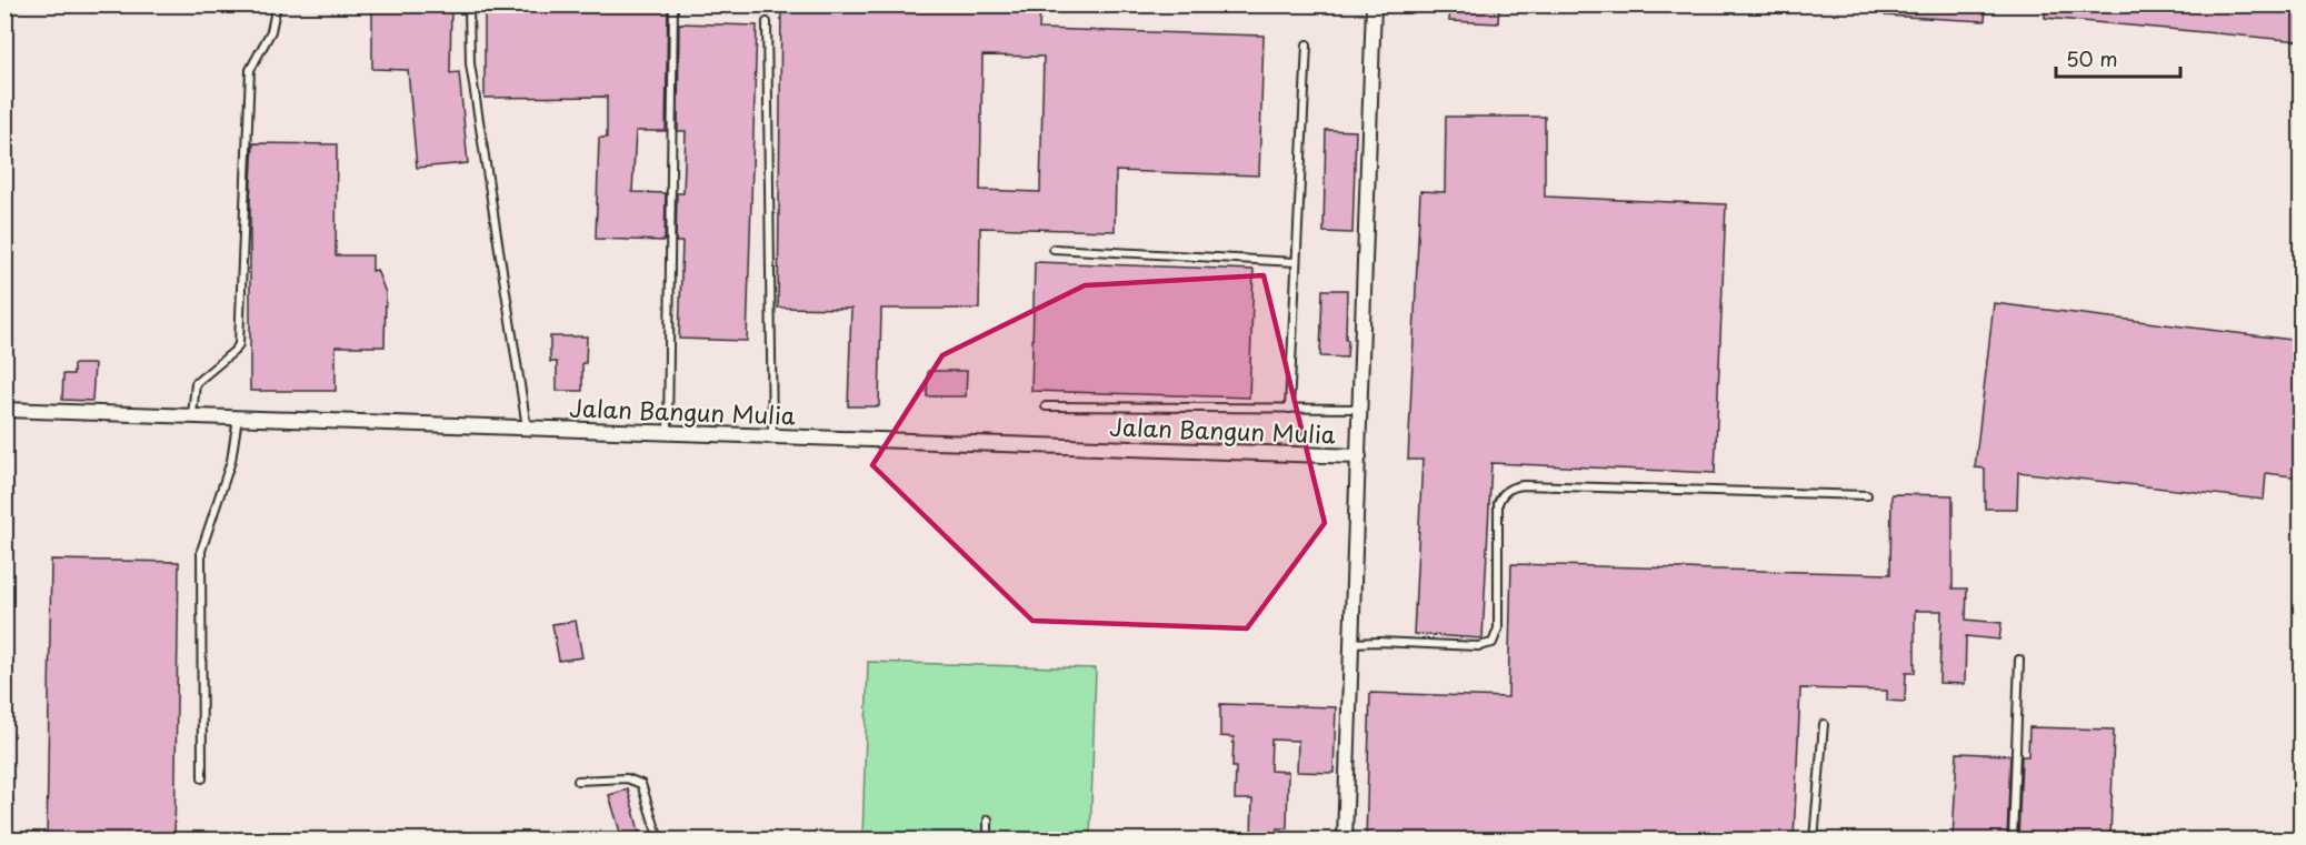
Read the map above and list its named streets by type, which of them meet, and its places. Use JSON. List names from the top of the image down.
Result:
{
  "streets": {
    "street": ["Jalan Bangun Mulia"]
  },
  "scale_bar": "50 m"
}
